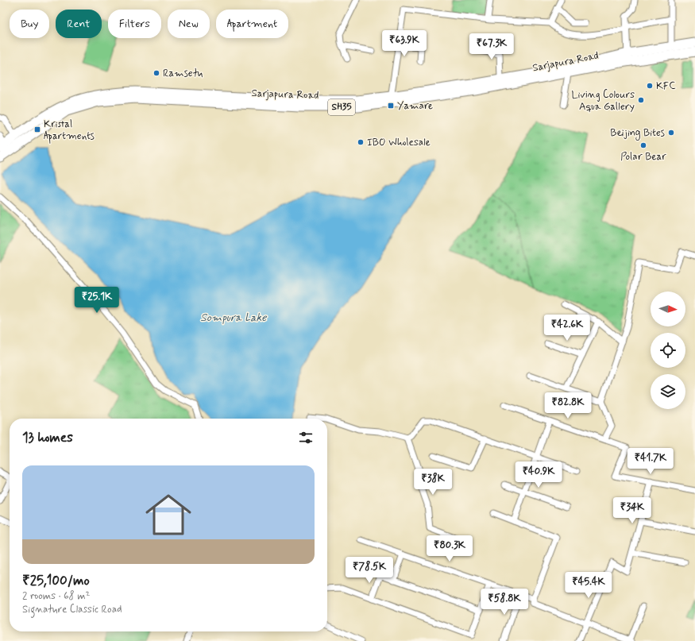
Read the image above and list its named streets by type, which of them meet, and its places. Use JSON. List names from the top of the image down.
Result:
{
  "streets": {
    "main road": ["Sarjapura Road", "SH35"]
  },
  "water": ["Sompura Lake"],
  "places": {
    "other": [
      "Ramsetu",
      "KFC",
      "Living Colours Aqua Gallery",
      "Beijing Bites",
      "IBO Wholesale",
      "Polar Bear"
    ],
    "transit": ["Yamare", "Kristal Apartments"]
  },
  "north": "right",
  "page": {
    "chip": [
      "Buy",
      "Rent",
      "Filters",
      "New",
      "Apartment"
    ],
    "price": [
      "₹63.9K",
      "₹67.3K",
      "₹25.1K",
      "₹42.6K",
      "₹82.8K",
      "₹41.7K",
      "₹40.9K",
      "₹38K",
      "₹34K",
      "₹80.3K",
      "₹78.5K",
      "₹45.4K",
      "₹58.8K"
    ],
    "heading": "13 homes",
    "list": [
      {
        "name": "₹25,100/mo",
        "note": "2 rooms · 68 m² · Signature Classic Road"
      }
    ]
  }
}
